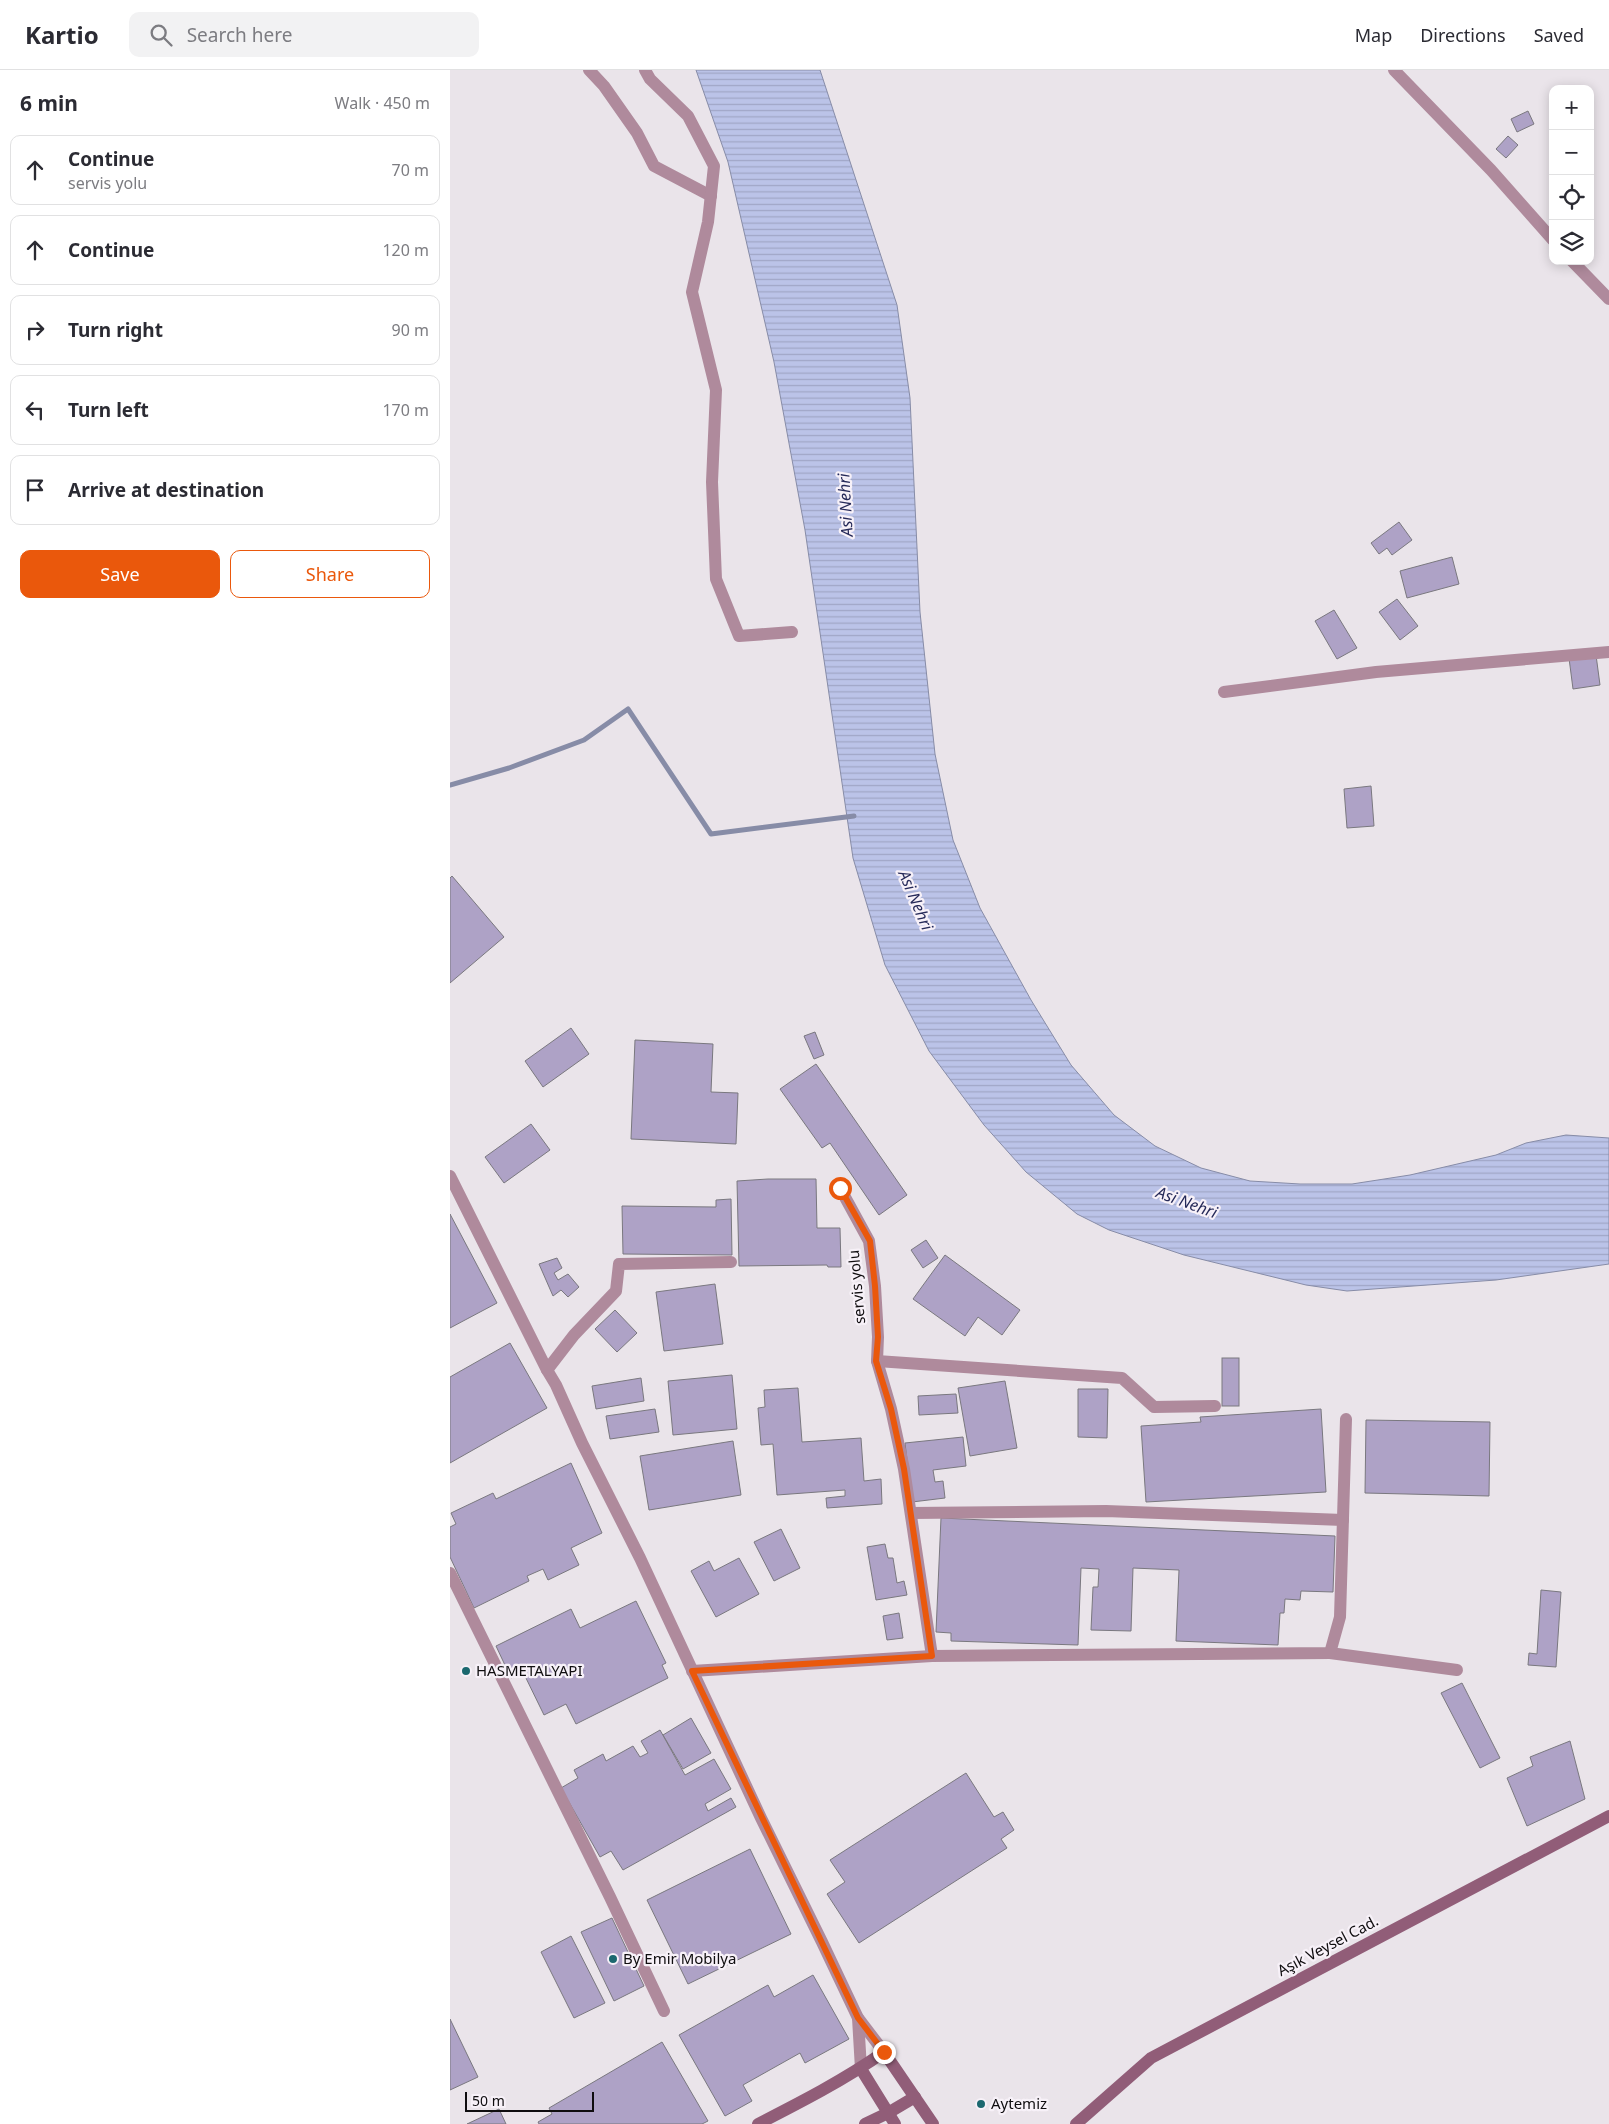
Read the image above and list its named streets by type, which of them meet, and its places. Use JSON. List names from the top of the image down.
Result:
{
  "streets": {
    "street": ["servis yolu", "Aşık Veysel Cad."]
  },
  "water": ["Asi Nehri"],
  "places": ["HASMETALYAPI", "By Emir Mobilya", "Aytemiz"],
  "scale_bar": "50 m",
  "page": {
    "header": "Kartio",
    "search": "Search here",
    "nav": ["Map", "Directions", "Saved"],
    "heading": ["6 min", "Walk · 450 m"],
    "map_buttons": ["+", "−"],
    "list": [
      ["Continue", "servis yolu", "70 m"],
      ["Continue", "120 m"],
      ["Turn right", "90 m"],
      ["Turn left", "170 m"],
      "Arrive at destination"
    ],
    "buttons": ["Save", "Share"],
    "scale": "50 m"
  }
}
